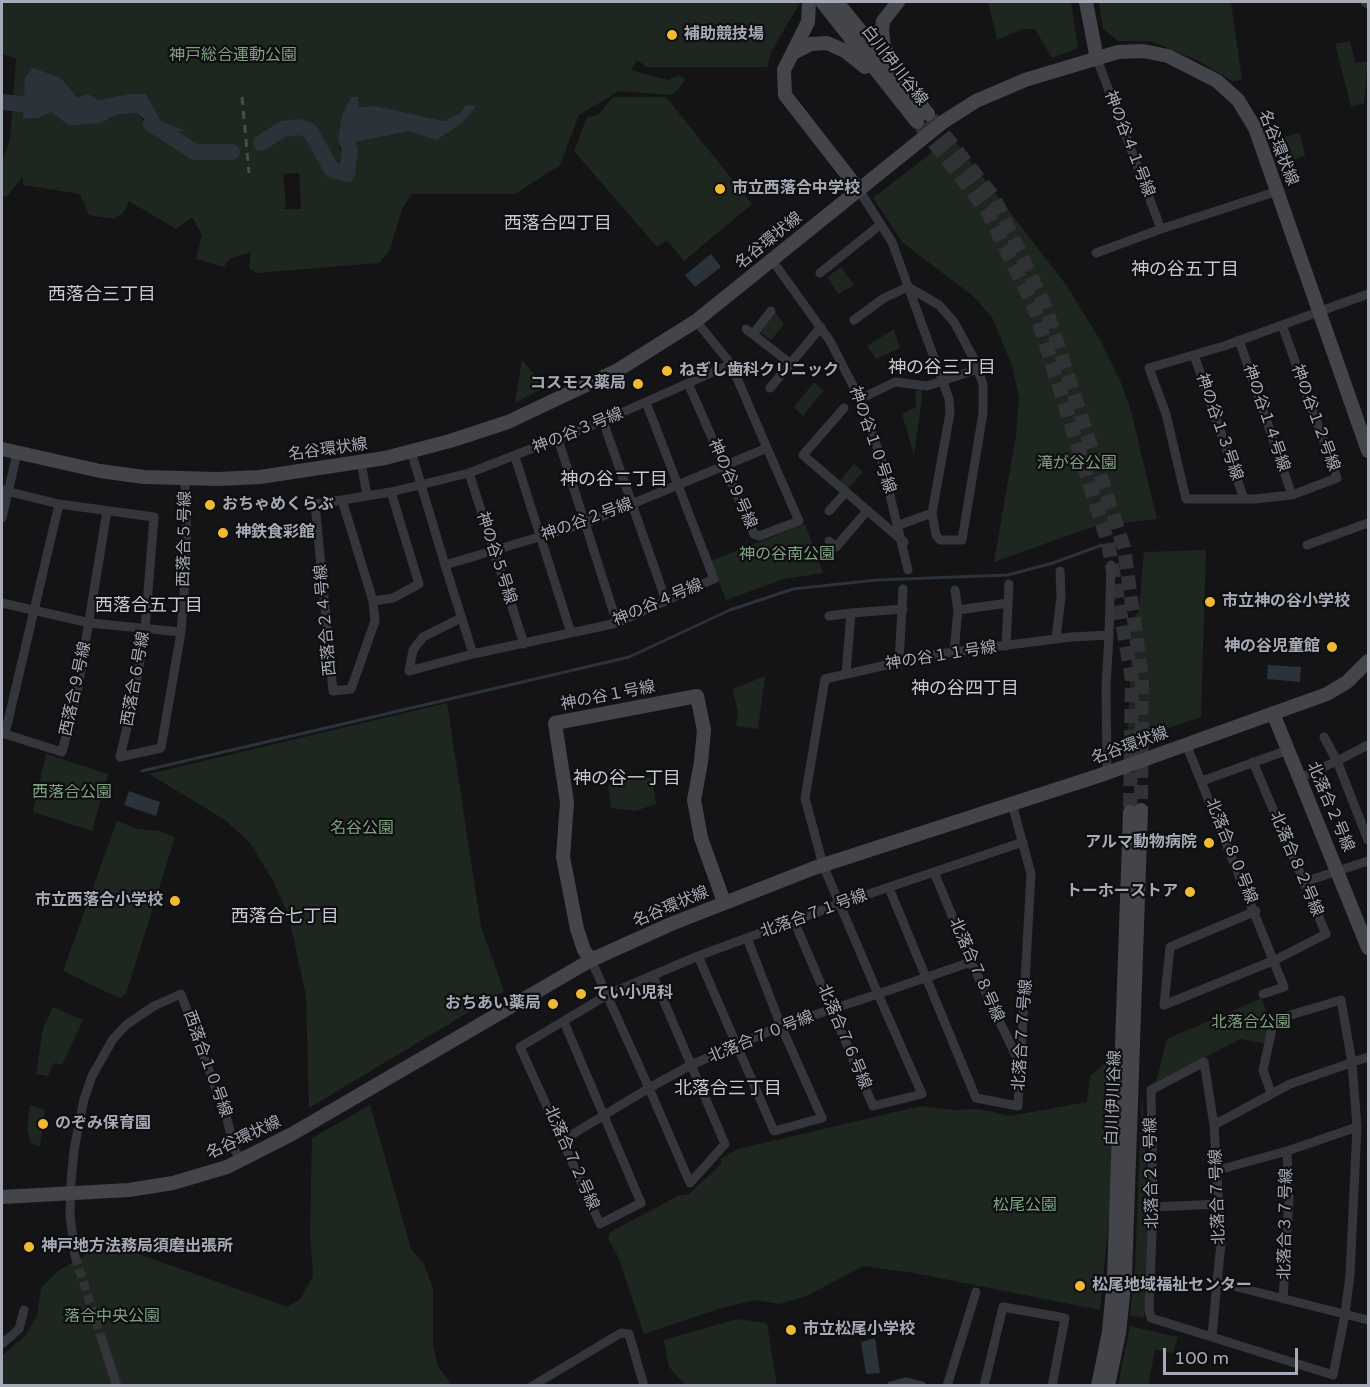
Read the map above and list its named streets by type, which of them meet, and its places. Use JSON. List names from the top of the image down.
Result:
{
  "streets": {
    "street": [
      "白川伊川谷線",
      "神の谷４１号線",
      "名谷環状線",
      "神の谷１４号線",
      "神の谷１２号線",
      "神の谷１３号線",
      "神の谷３号線",
      "神の谷１０号線",
      "神の谷９号線",
      "神の谷２号線",
      "西落合５号線",
      "神の谷５号線",
      "神の谷４号線",
      "西落合２４号線",
      "神の谷１１号線",
      "西落合６号線",
      "西落合９号線",
      "神の谷１号線",
      "北落合２号線",
      "北落合８０号線",
      "北落合８２号線",
      "北落合７１号線",
      "北落合７８号線",
      "北落合７７号線",
      "北落合７０号線",
      "北落合７６号線",
      "西落合１０号線",
      "北落合７２号線",
      "北落合２９号線",
      "北落合７号線",
      "北落合３７号線"
    ]
  },
  "crossings": [
    ["神の谷４１号線", "名谷環状線"],
    ["名谷環状線", "神の谷１２号線"],
    ["名谷環状線", "神の谷１０号線"],
    ["名谷環状線", "西落合５号線"],
    ["名谷環状線", "神の谷１１号線"],
    ["名谷環状線", "神の谷１号線"],
    ["名谷環状線", "北落合２号線"],
    ["名谷環状線", "北落合８０号線"],
    ["名谷環状線", "北落合７７号線"],
    ["名谷環状線", "西落合１０号線"],
    ["神の谷１４号線", "神の谷１２号線"],
    ["神の谷１２号線", "神の谷１３号線"],
    ["神の谷３号線", "神の谷９号線"],
    ["神の谷３号線", "神の谷５号線"],
    ["神の谷３号線", "神の谷４号線"],
    ["神の谷３号線", "西落合２４号線"],
    ["神の谷９号線", "神の谷２号線"],
    ["神の谷２号線", "神の谷５号線"],
    ["神の谷２号線", "神の谷４号線"],
    ["西落合５号線", "西落合６号線"],
    ["神の谷５号線", "神の谷４号線"],
    ["西落合６号線", "西落合９号線"],
    ["北落合８０号線", "北落合８２号線"],
    ["北落合７１号線", "北落合７８号線"],
    ["北落合７１号線", "北落合７７号線"],
    ["北落合７１号線", "北落合７６号線"],
    ["北落合７１号線", "北落合７２号線"],
    ["北落合７８号線", "北落合７７号線"],
    ["北落合７８号線", "北落合７０号線"],
    ["北落合７７号線", "北落合７０号線"],
    ["北落合７０号線", "北落合７６号線"],
    ["北落合７０号線", "北落合７２号線"],
    ["北落合２９号線", "北落合７号線"]
  ],
  "districts": [
    "西落合四丁目",
    "神の谷五丁目",
    "西落合三丁目",
    "神の谷三丁目",
    "神の谷二丁目",
    "西落合五丁目",
    "神の谷四丁目",
    "神の谷一丁目",
    "西落合七丁目",
    "北落合三丁目"
  ],
  "parks": [
    "神戸総合運動公園",
    "滝が谷公園",
    "神の谷南公園",
    "西落合公園",
    "名谷公園",
    "北落合公園",
    "松尾公園",
    "落合中央公園"
  ],
  "places": [
    "補助競技場",
    "市立西落合中学校",
    "ねぎし歯科クリニック",
    "コスモス薬局",
    "おちゃめくらぶ",
    "神鉄食彩館",
    "市立神の谷小学校",
    "神の谷児童館",
    "アルマ動物病院",
    "トーホーストア",
    "市立西落合小学校",
    "てい小児科",
    "おちあい薬局",
    "のぞみ保育園",
    "神戸地方法務局須磨出張所",
    "松尾地域福祉センター",
    "市立松尾小学校"
  ],
  "scale_bar": "100 m"
}
